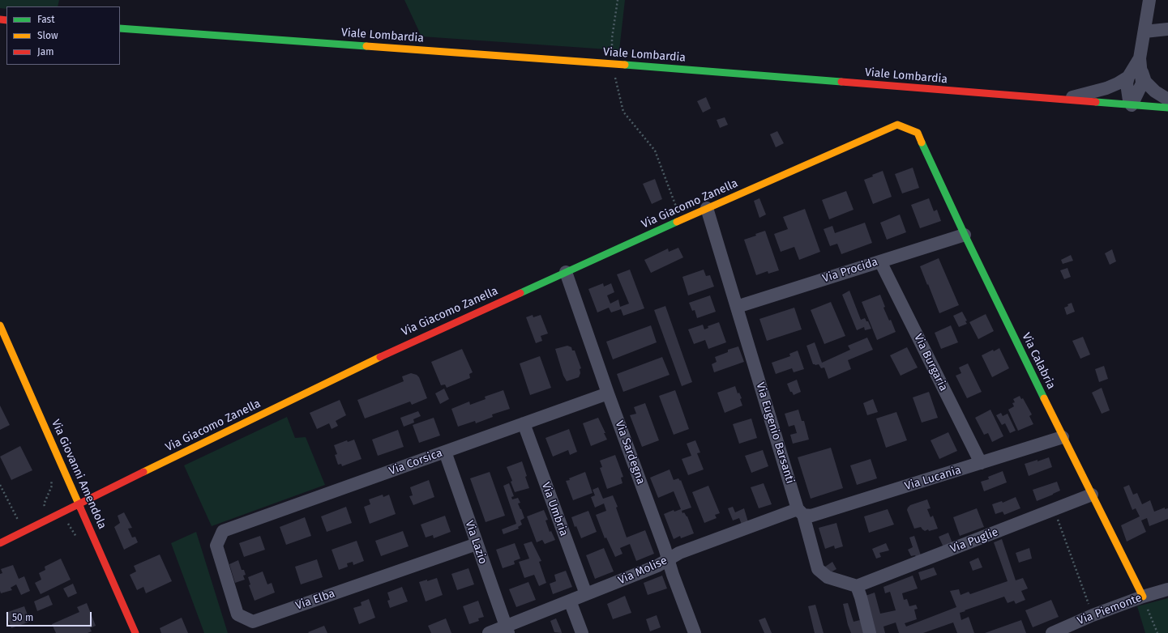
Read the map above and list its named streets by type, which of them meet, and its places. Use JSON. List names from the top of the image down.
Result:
{
  "streets": {
    "street": [
      "Viale Lombardia",
      "Via Giacomo Zanella",
      "Via Procida",
      "Via Calabria",
      "Via Burgaria",
      "Via Eugenio Barsanti",
      "Via Sardegna",
      "Via Corsica",
      "Via Giovanni Amendola",
      "Via Lucania",
      "Via Umbria",
      "Via Puglie",
      "Via Lazio",
      "Via Molise",
      "Via Elba",
      "Via Piemonte"
    ]
  },
  "crossings": [
    ["Via Giacomo Zanella", "Via Calabria"],
    ["Via Giacomo Zanella", "Via Eugenio Barsanti"],
    ["Via Giacomo Zanella", "Via Sardegna"],
    ["Via Giacomo Zanella", "Via Giovanni Amendola"],
    ["Via Procida", "Via Calabria"],
    ["Via Procida", "Via Burgaria"],
    ["Via Procida", "Via Eugenio Barsanti"],
    ["Via Calabria", "Via Lucania"],
    ["Via Calabria", "Via Puglie"],
    ["Via Calabria", "Via Piemonte"],
    ["Via Burgaria", "Via Lucania"],
    ["Via Eugenio Barsanti", "Via Lucania"],
    ["Via Eugenio Barsanti", "Via Puglie"],
    ["Via Eugenio Barsanti", "Via Molise"],
    ["Via Sardegna", "Via Corsica"],
    ["Via Sardegna", "Via Molise"],
    ["Via Corsica", "Via Umbria"],
    ["Via Corsica", "Via Lazio"],
    ["Via Corsica", "Via Elba"],
    ["Via Lucania", "Via Molise"],
    ["Via Umbria", "Via Molise"],
    ["Via Lazio", "Via Molise"],
    ["Via Lazio", "Via Elba"]
  ],
  "legend": ["Fast", "Slow", "Jam"],
  "scale_bar": "50 m"
}
